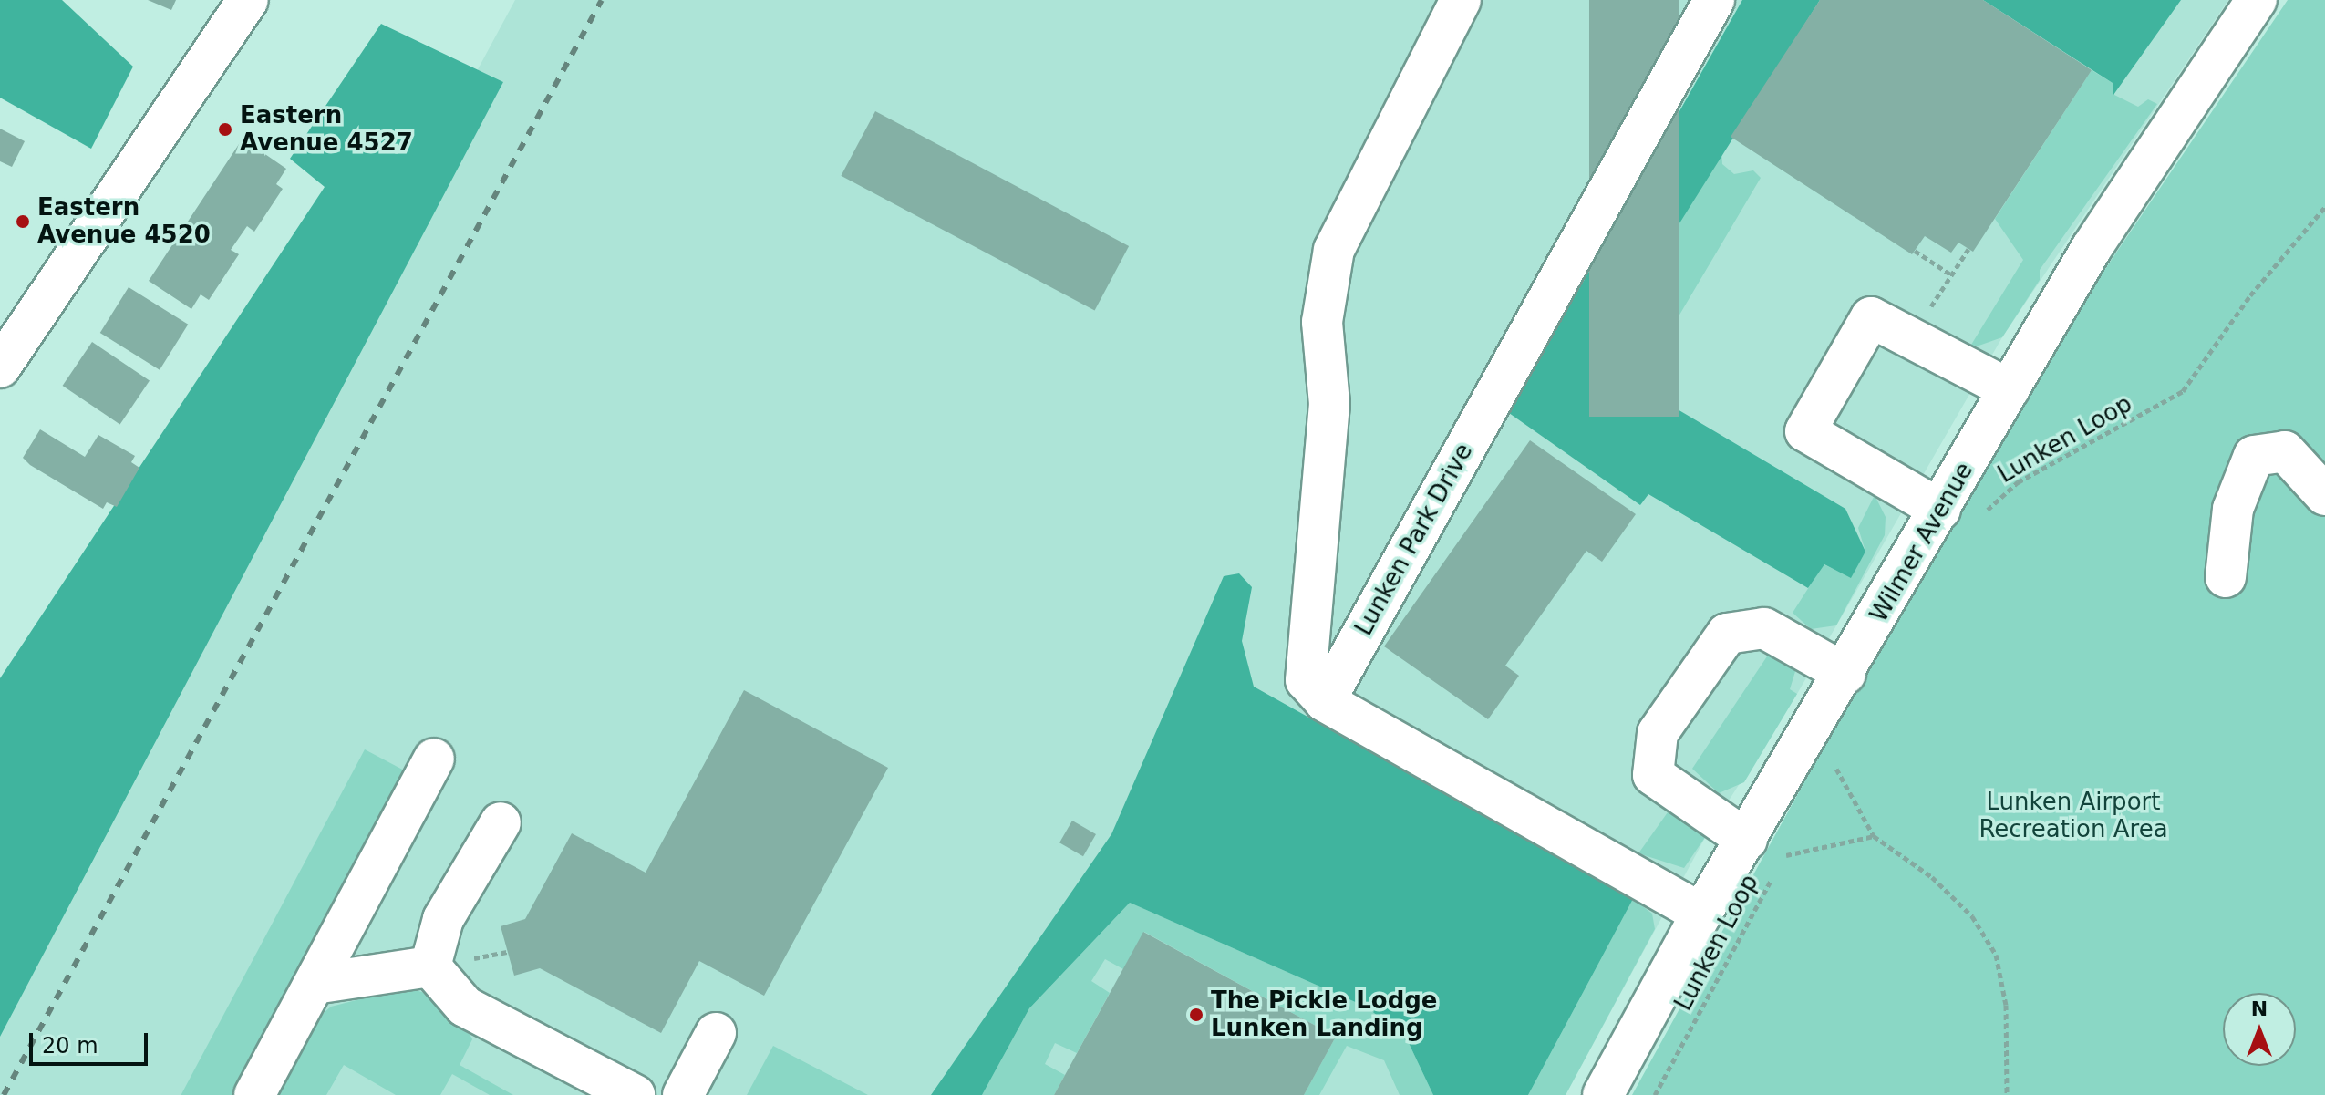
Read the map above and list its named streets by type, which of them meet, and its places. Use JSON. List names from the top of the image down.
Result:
{
  "streets": {
    "street": ["Lunken Park Drive", "Wilmer Avenue"],
    "path": ["Lunken Loop"]
  },
  "crossings": [
    ["Lunken Loop", "Wilmer Avenue"]
  ],
  "parks": ["Lunken Airport Recreation Area"],
  "places": ["Eastern Avenue 4527", "Eastern Avenue 4520", "The Pickle Lodge Lunken Landing"],
  "scale_bar": "20 m",
  "north": "top"
}
